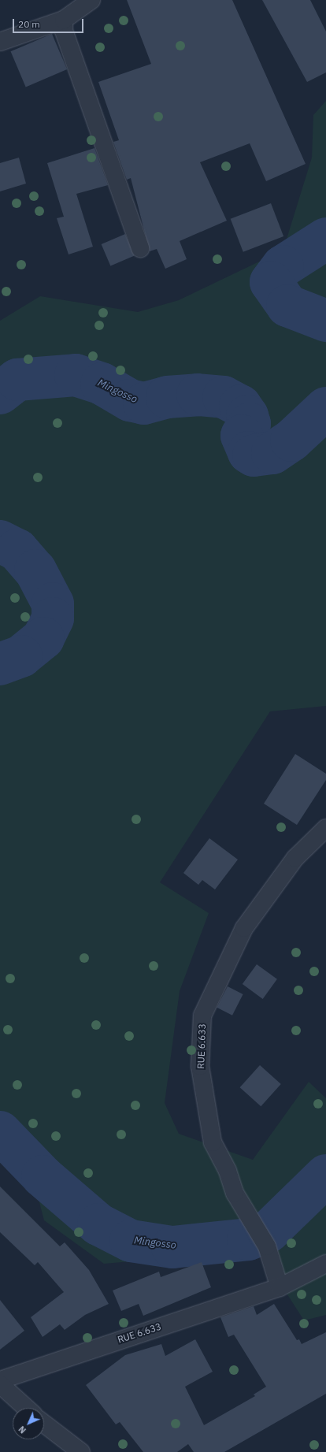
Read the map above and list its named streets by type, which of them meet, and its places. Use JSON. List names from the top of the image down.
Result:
{
  "streets": {
    "street": ["RUE 6.633"]
  },
  "water": ["Mingosso"],
  "scale_bar": "20 m",
  "north": "bottom left"
}
